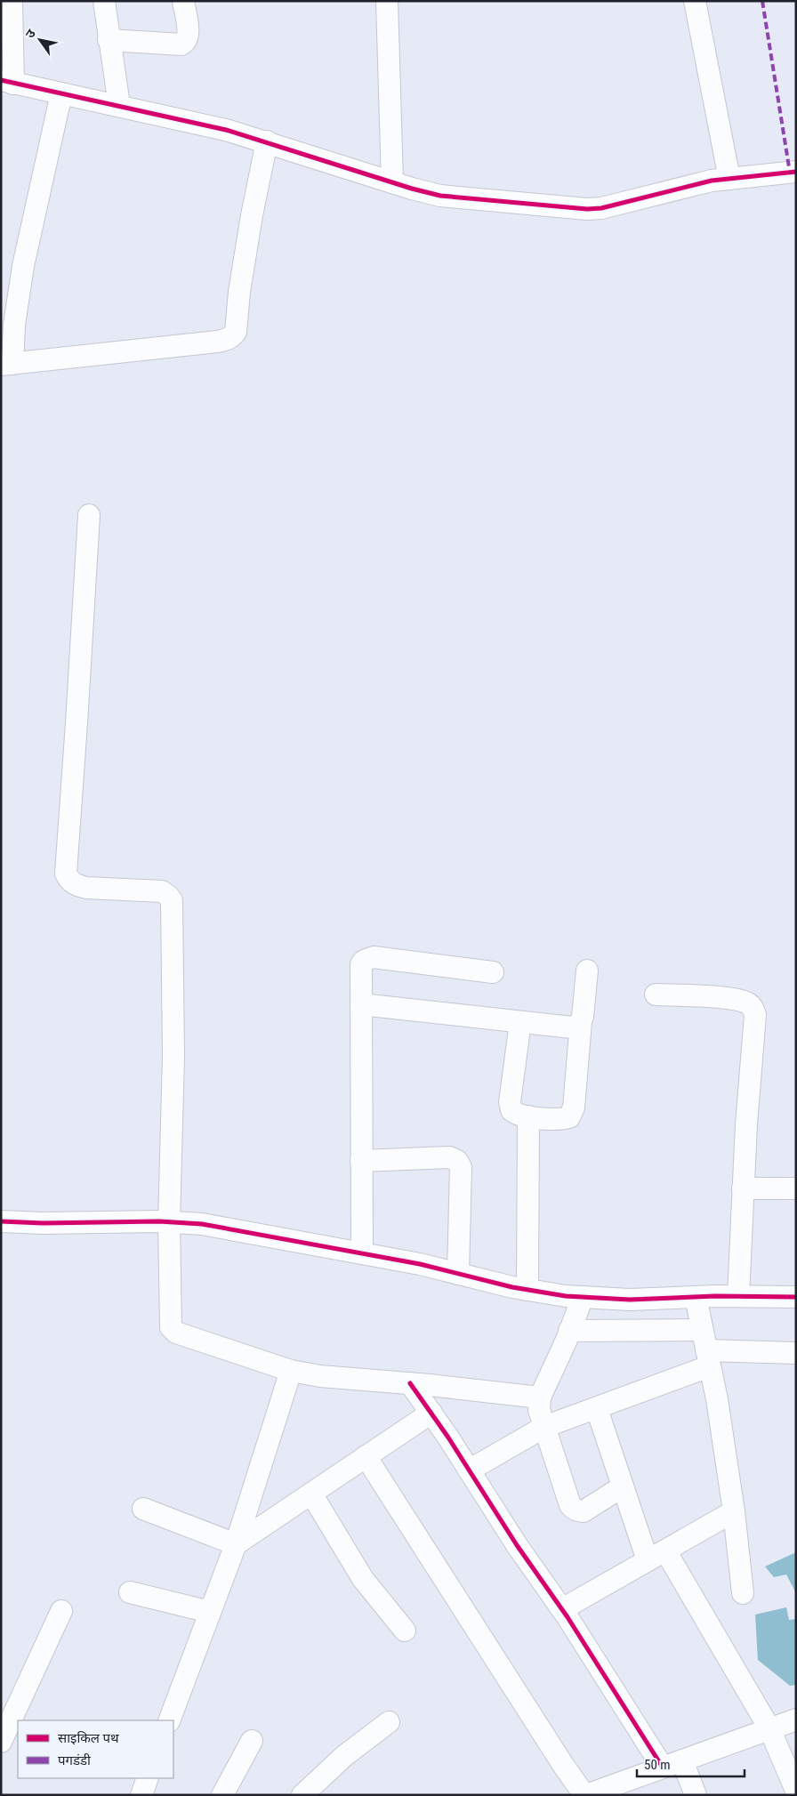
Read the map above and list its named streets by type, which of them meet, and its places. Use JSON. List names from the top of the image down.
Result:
{
  "legend": ["साइकिल पथ", "पगडंडी"],
  "scale_bar": "50 m",
  "north": "top left"
}
